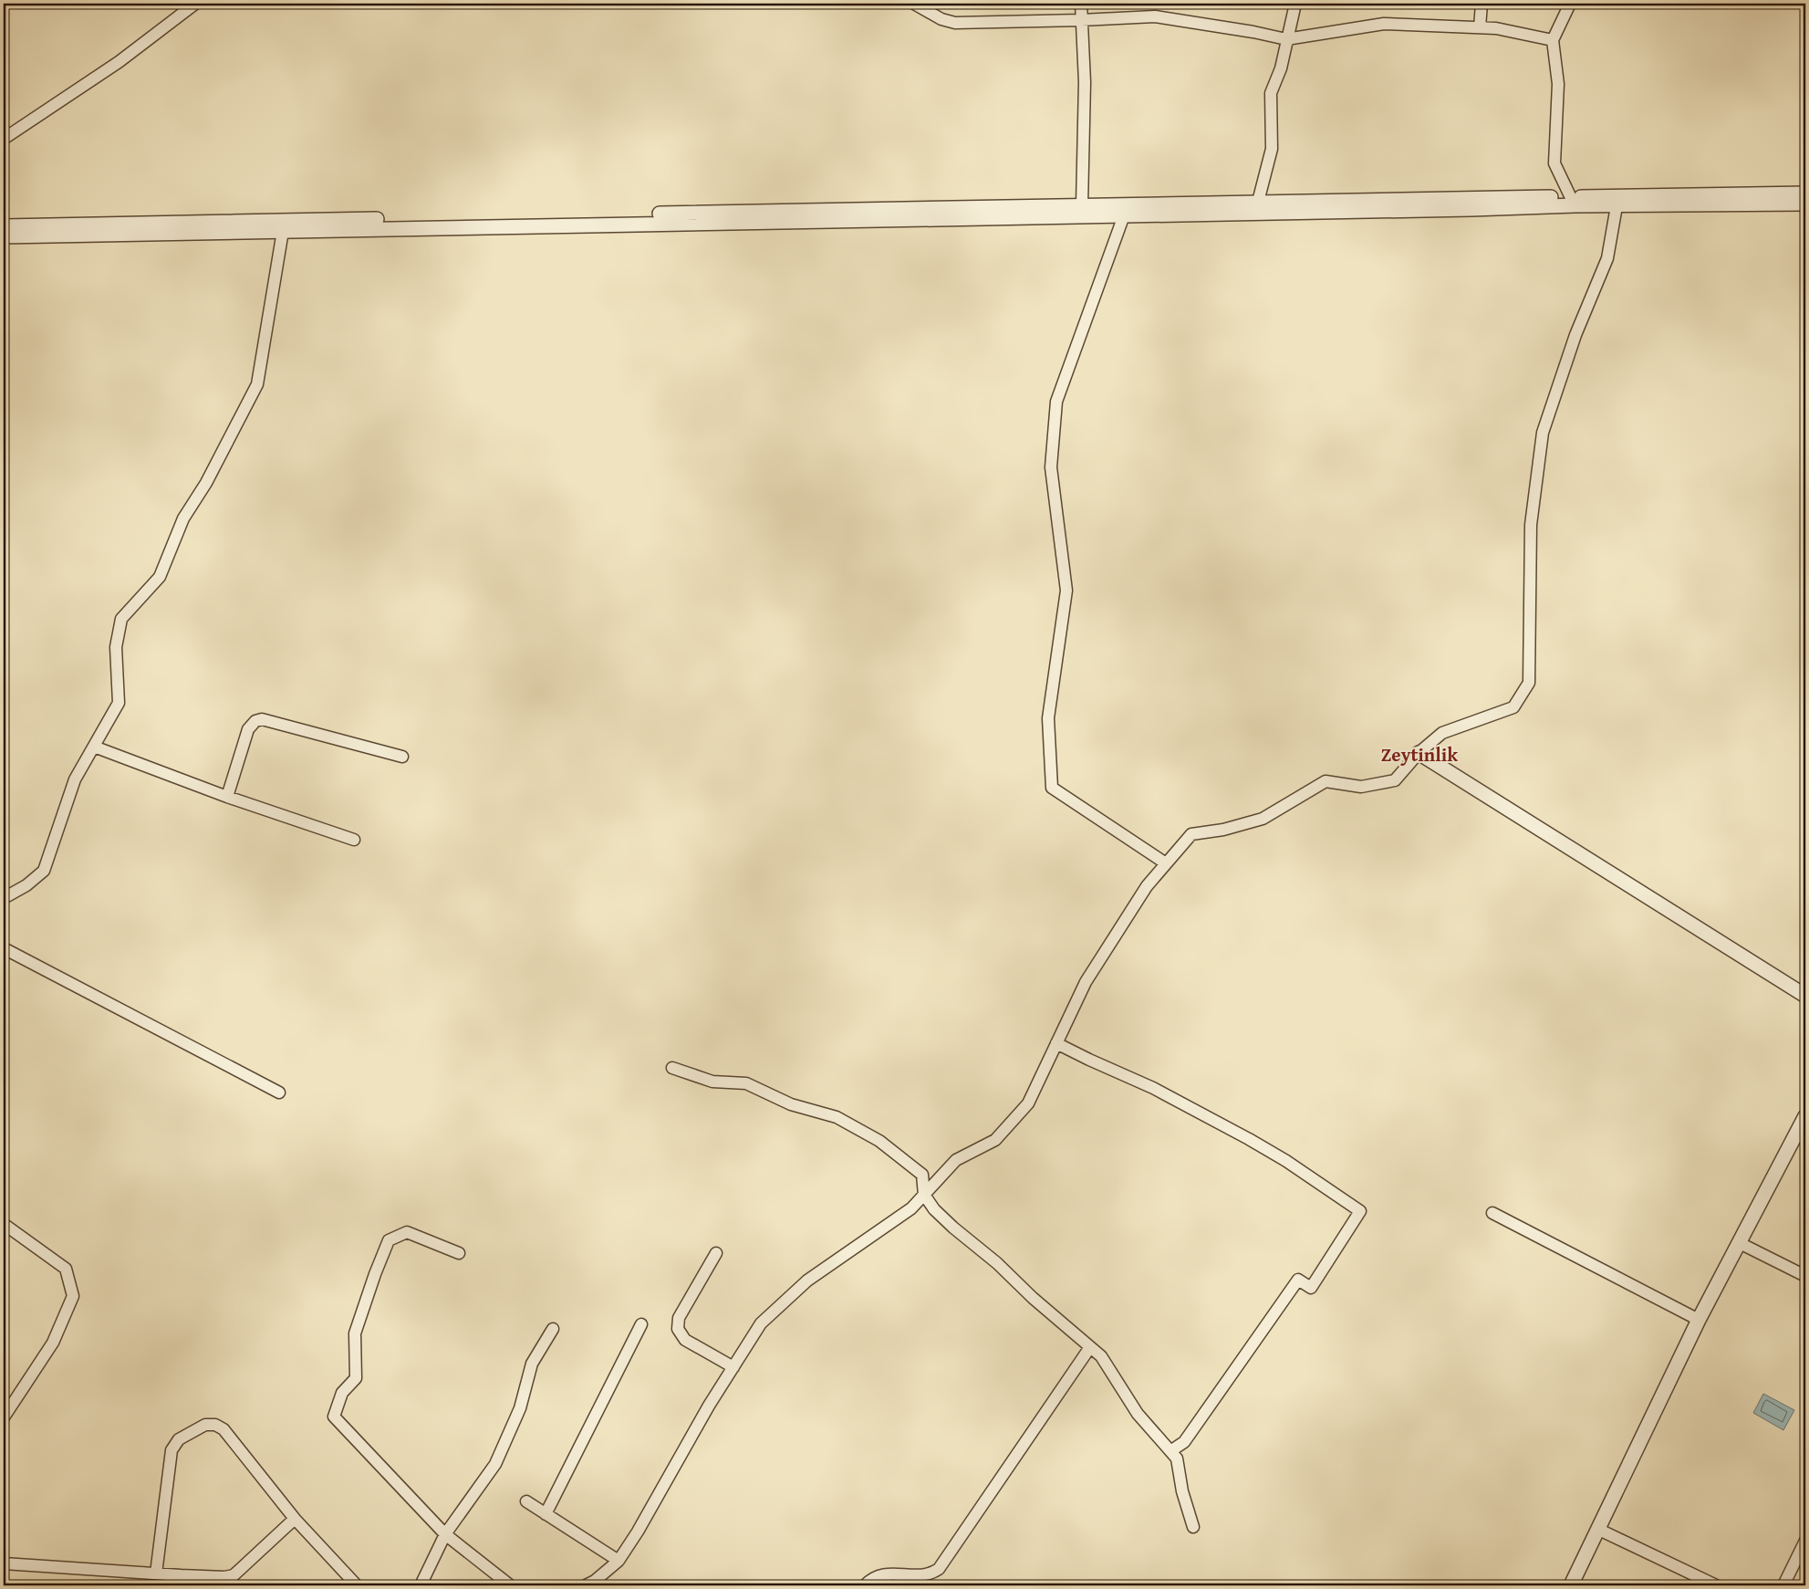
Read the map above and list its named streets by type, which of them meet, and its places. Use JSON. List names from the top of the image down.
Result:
{
  "districts": ["Zeytinlik"]
}
